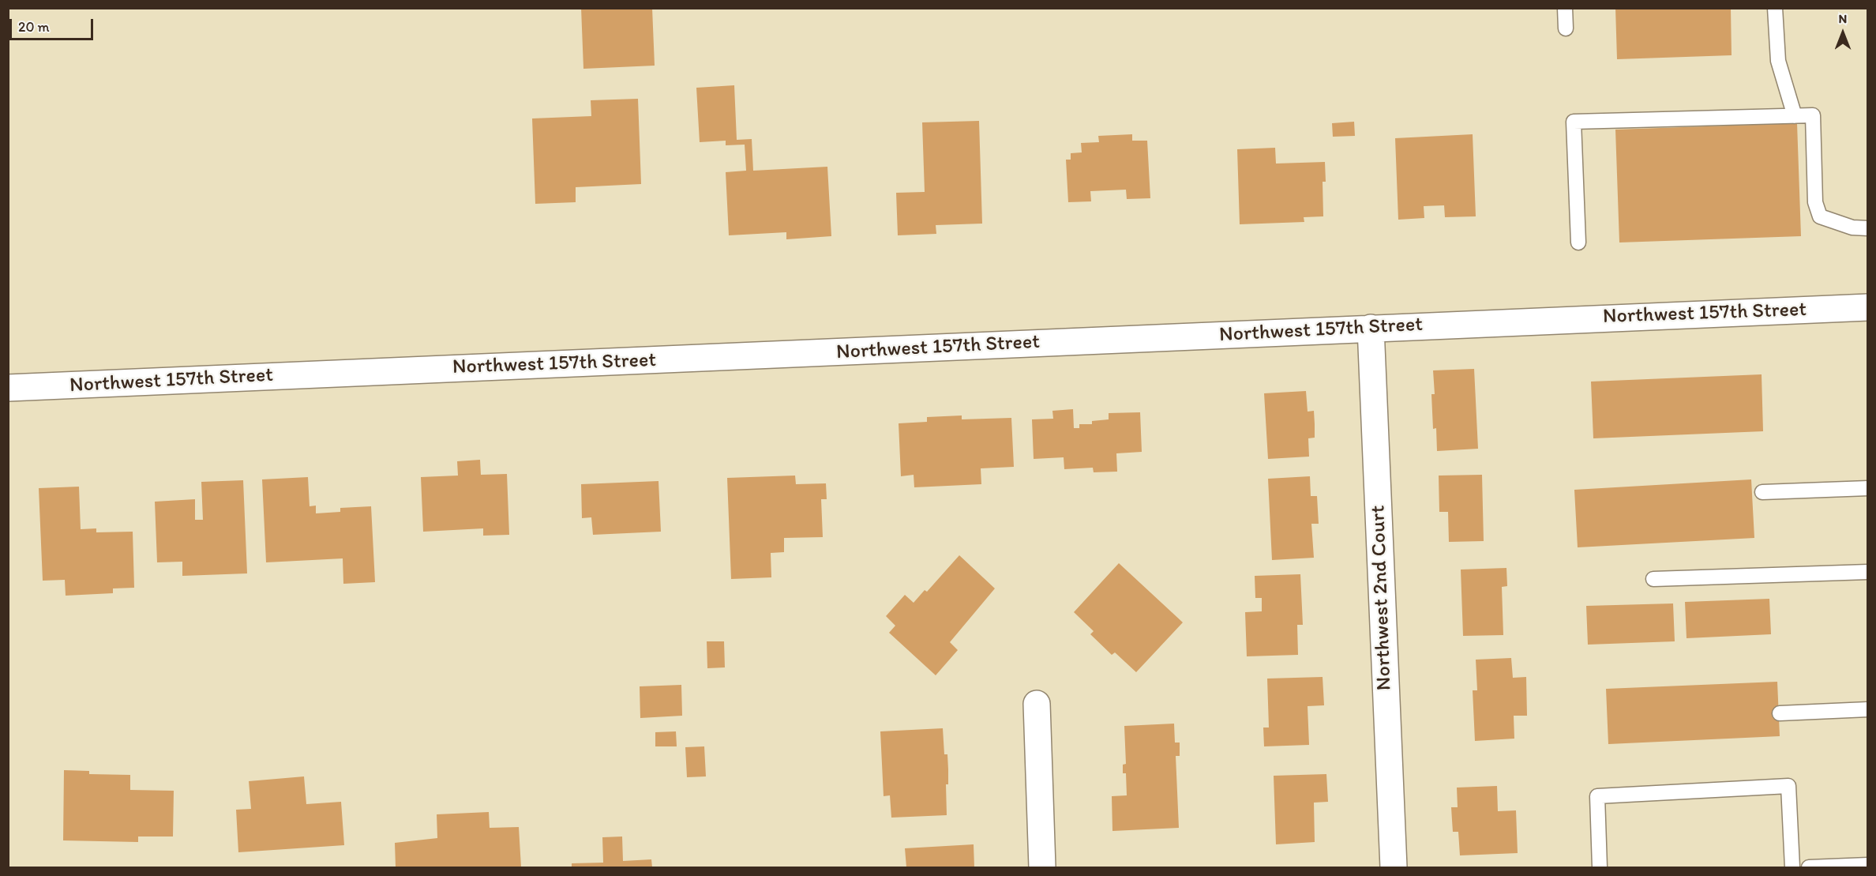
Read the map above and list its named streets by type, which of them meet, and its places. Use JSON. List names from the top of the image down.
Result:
{
  "streets": {
    "street": ["Northwest 157th Street", "Northwest 2nd Court"]
  },
  "crossings": [
    ["Northwest 157th Street", "Northwest 2nd Court"]
  ],
  "scale_bar": "20 m",
  "north": "top"
}
